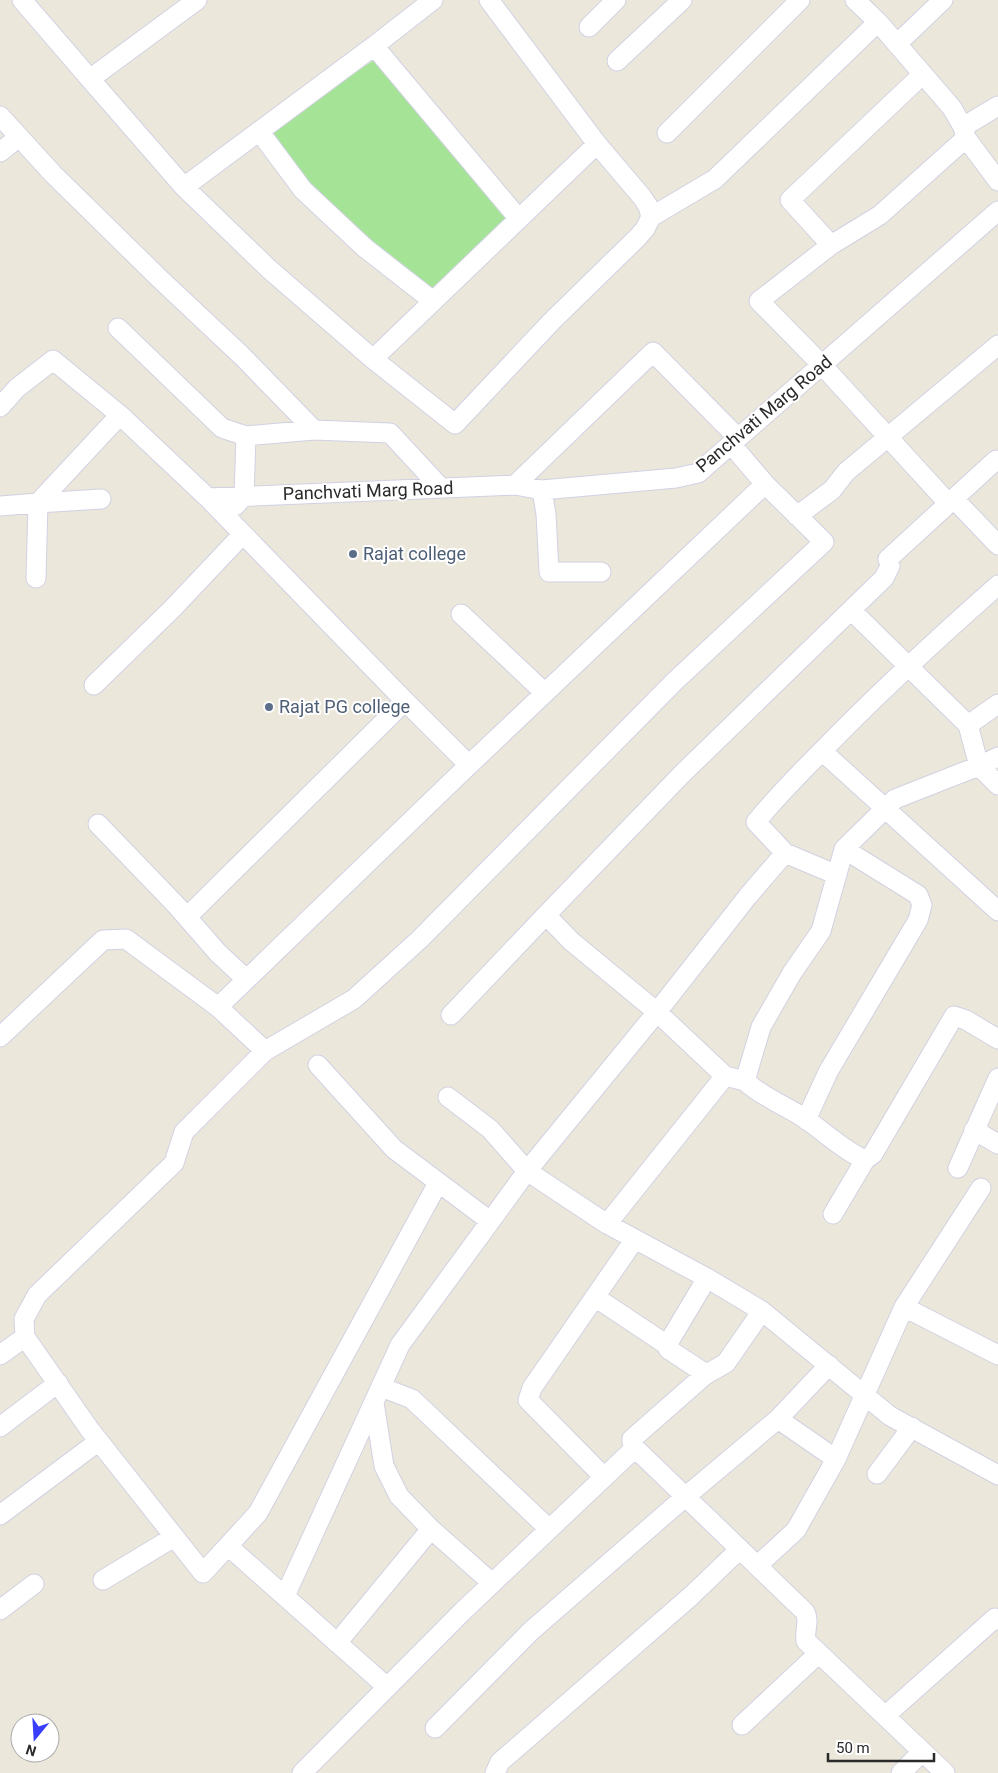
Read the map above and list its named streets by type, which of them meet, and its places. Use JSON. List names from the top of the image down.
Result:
{
  "streets": {
    "street": ["Panchvati Marg Road"]
  },
  "places": ["Rajat college", "Rajat PG college"],
  "scale_bar": "50 m",
  "north": "bottom"
}
